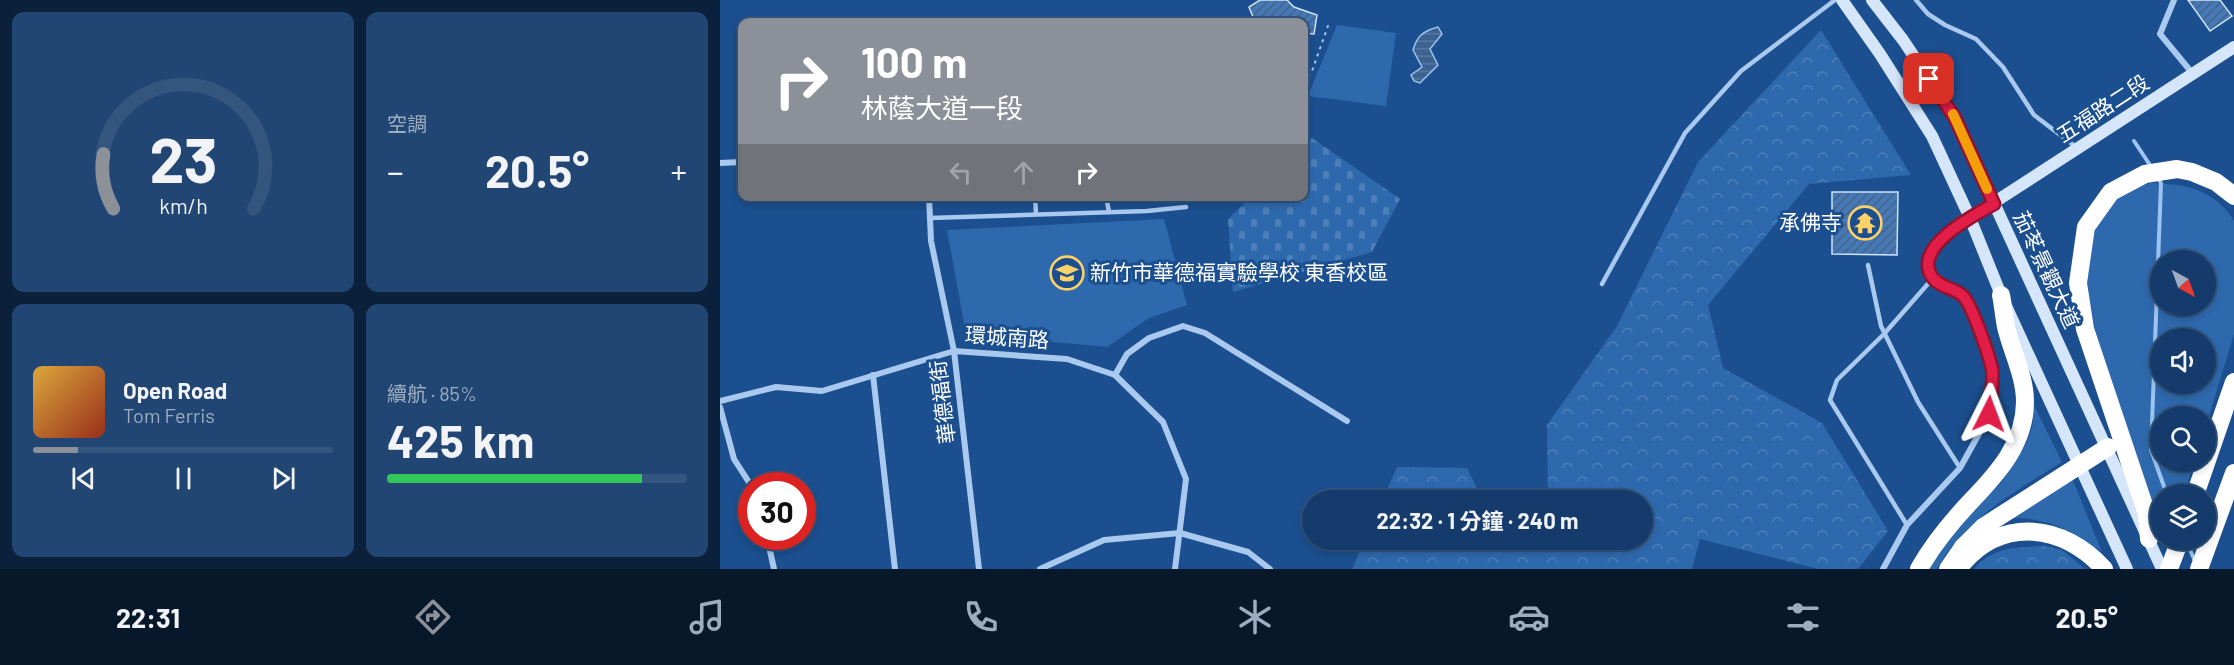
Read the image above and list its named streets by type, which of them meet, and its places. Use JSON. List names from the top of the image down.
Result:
{
  "streets": {
    "main road": ["五福路二段", "茄苳景觀大道"],
    "street": ["環城南路", "華德福街"]
  },
  "crossings": [
    ["五福路二段", "茄苳景觀大道"],
    ["環城南路", "華德福街"]
  ],
  "places": {
    "temple": ["承佛寺"],
    "school or university": ["新竹市華德福實驗學校 東香校區"]
  },
  "north": "bottom right",
  "page": {
    "tile": [
      "空調",
      ["續航 · 85%", "425 km"]
    ],
    "turn": ["100 m", "林蔭大道一段"],
    "heat": ["−", "20.5°", "+"],
    "song": ["Open Road", "Tom Ferris"],
    "limit": "30",
    "trip": "22:32 · 1 分鐘 · 240 m",
    "tabs": ["22:31", "20.5°"],
    "gauge": ["23", "km/h"]
  }
}
